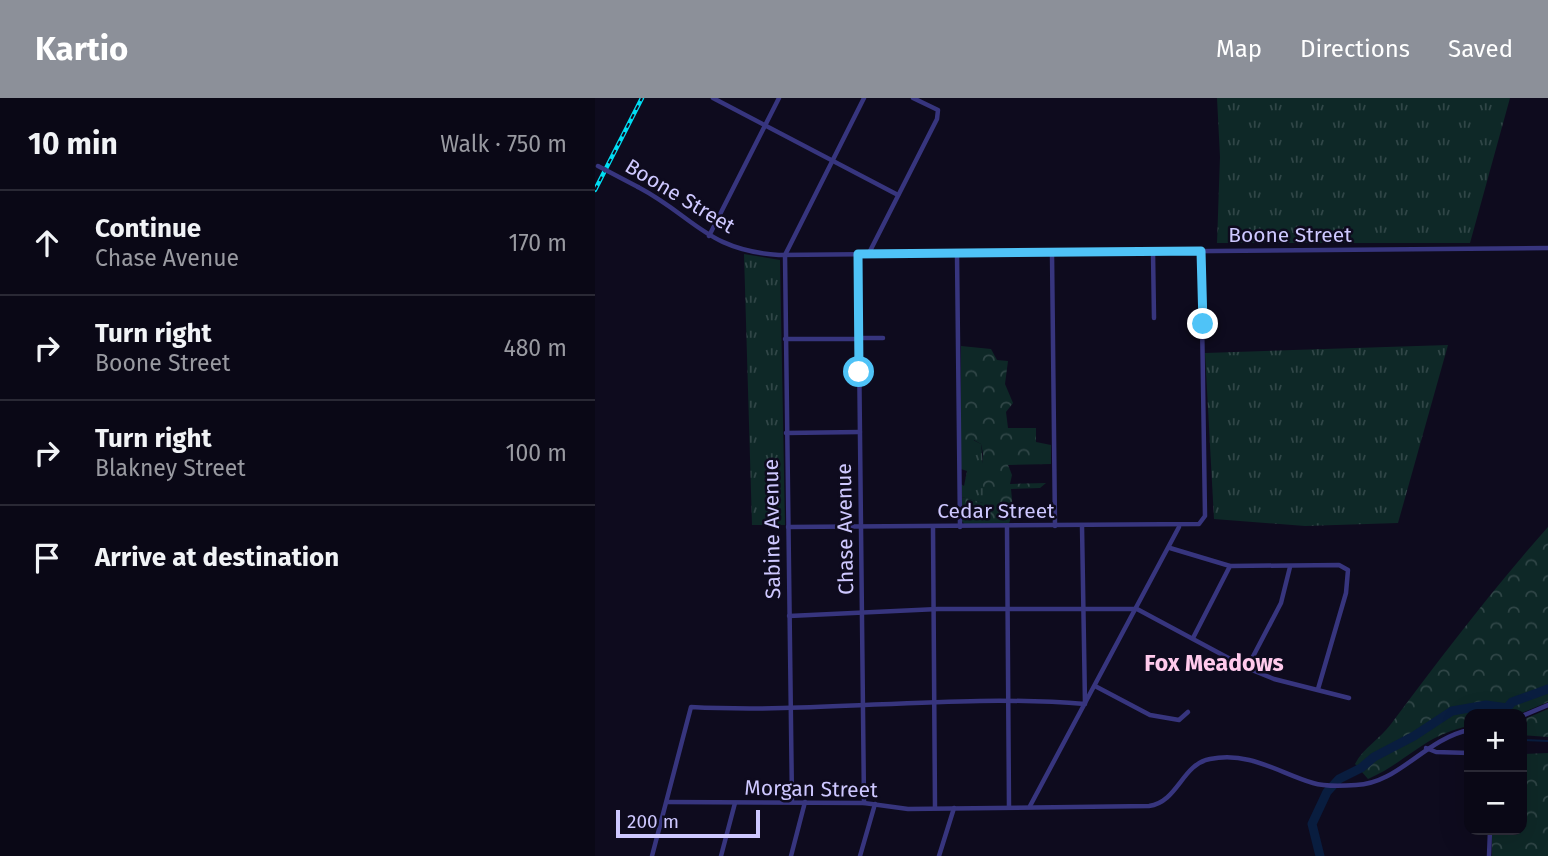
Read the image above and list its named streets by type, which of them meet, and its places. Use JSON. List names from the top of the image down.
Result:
{
  "streets": {
    "street": [
      "Boone Street",
      "Cedar Street",
      "Sabine Avenue",
      "Chase Avenue",
      "Morgan Street"
    ]
  },
  "crossings": [
    ["Boone Street", "Cedar Street"],
    ["Boone Street", "Sabine Avenue"],
    ["Boone Street", "Chase Avenue"],
    ["Cedar Street", "Sabine Avenue"],
    ["Cedar Street", "Chase Avenue"],
    ["Sabine Avenue", "Morgan Street"],
    ["Chase Avenue", "Morgan Street"]
  ],
  "districts": ["Fox Meadows"],
  "scale_bar": "200 m",
  "page": {
    "header": "Kartio",
    "nav": ["Map", "Directions", "Saved"],
    "heading": ["10 min", "Walk · 750 m"],
    "list": [
      ["Continue", "Chase Avenue", "170 m"],
      ["Turn right", "Boone Street", "480 m"],
      ["Turn right", "Blakney Street", "100 m"],
      "Arrive at destination"
    ],
    "map_buttons": ["+", "−"],
    "scale": "200 m"
  }
}
